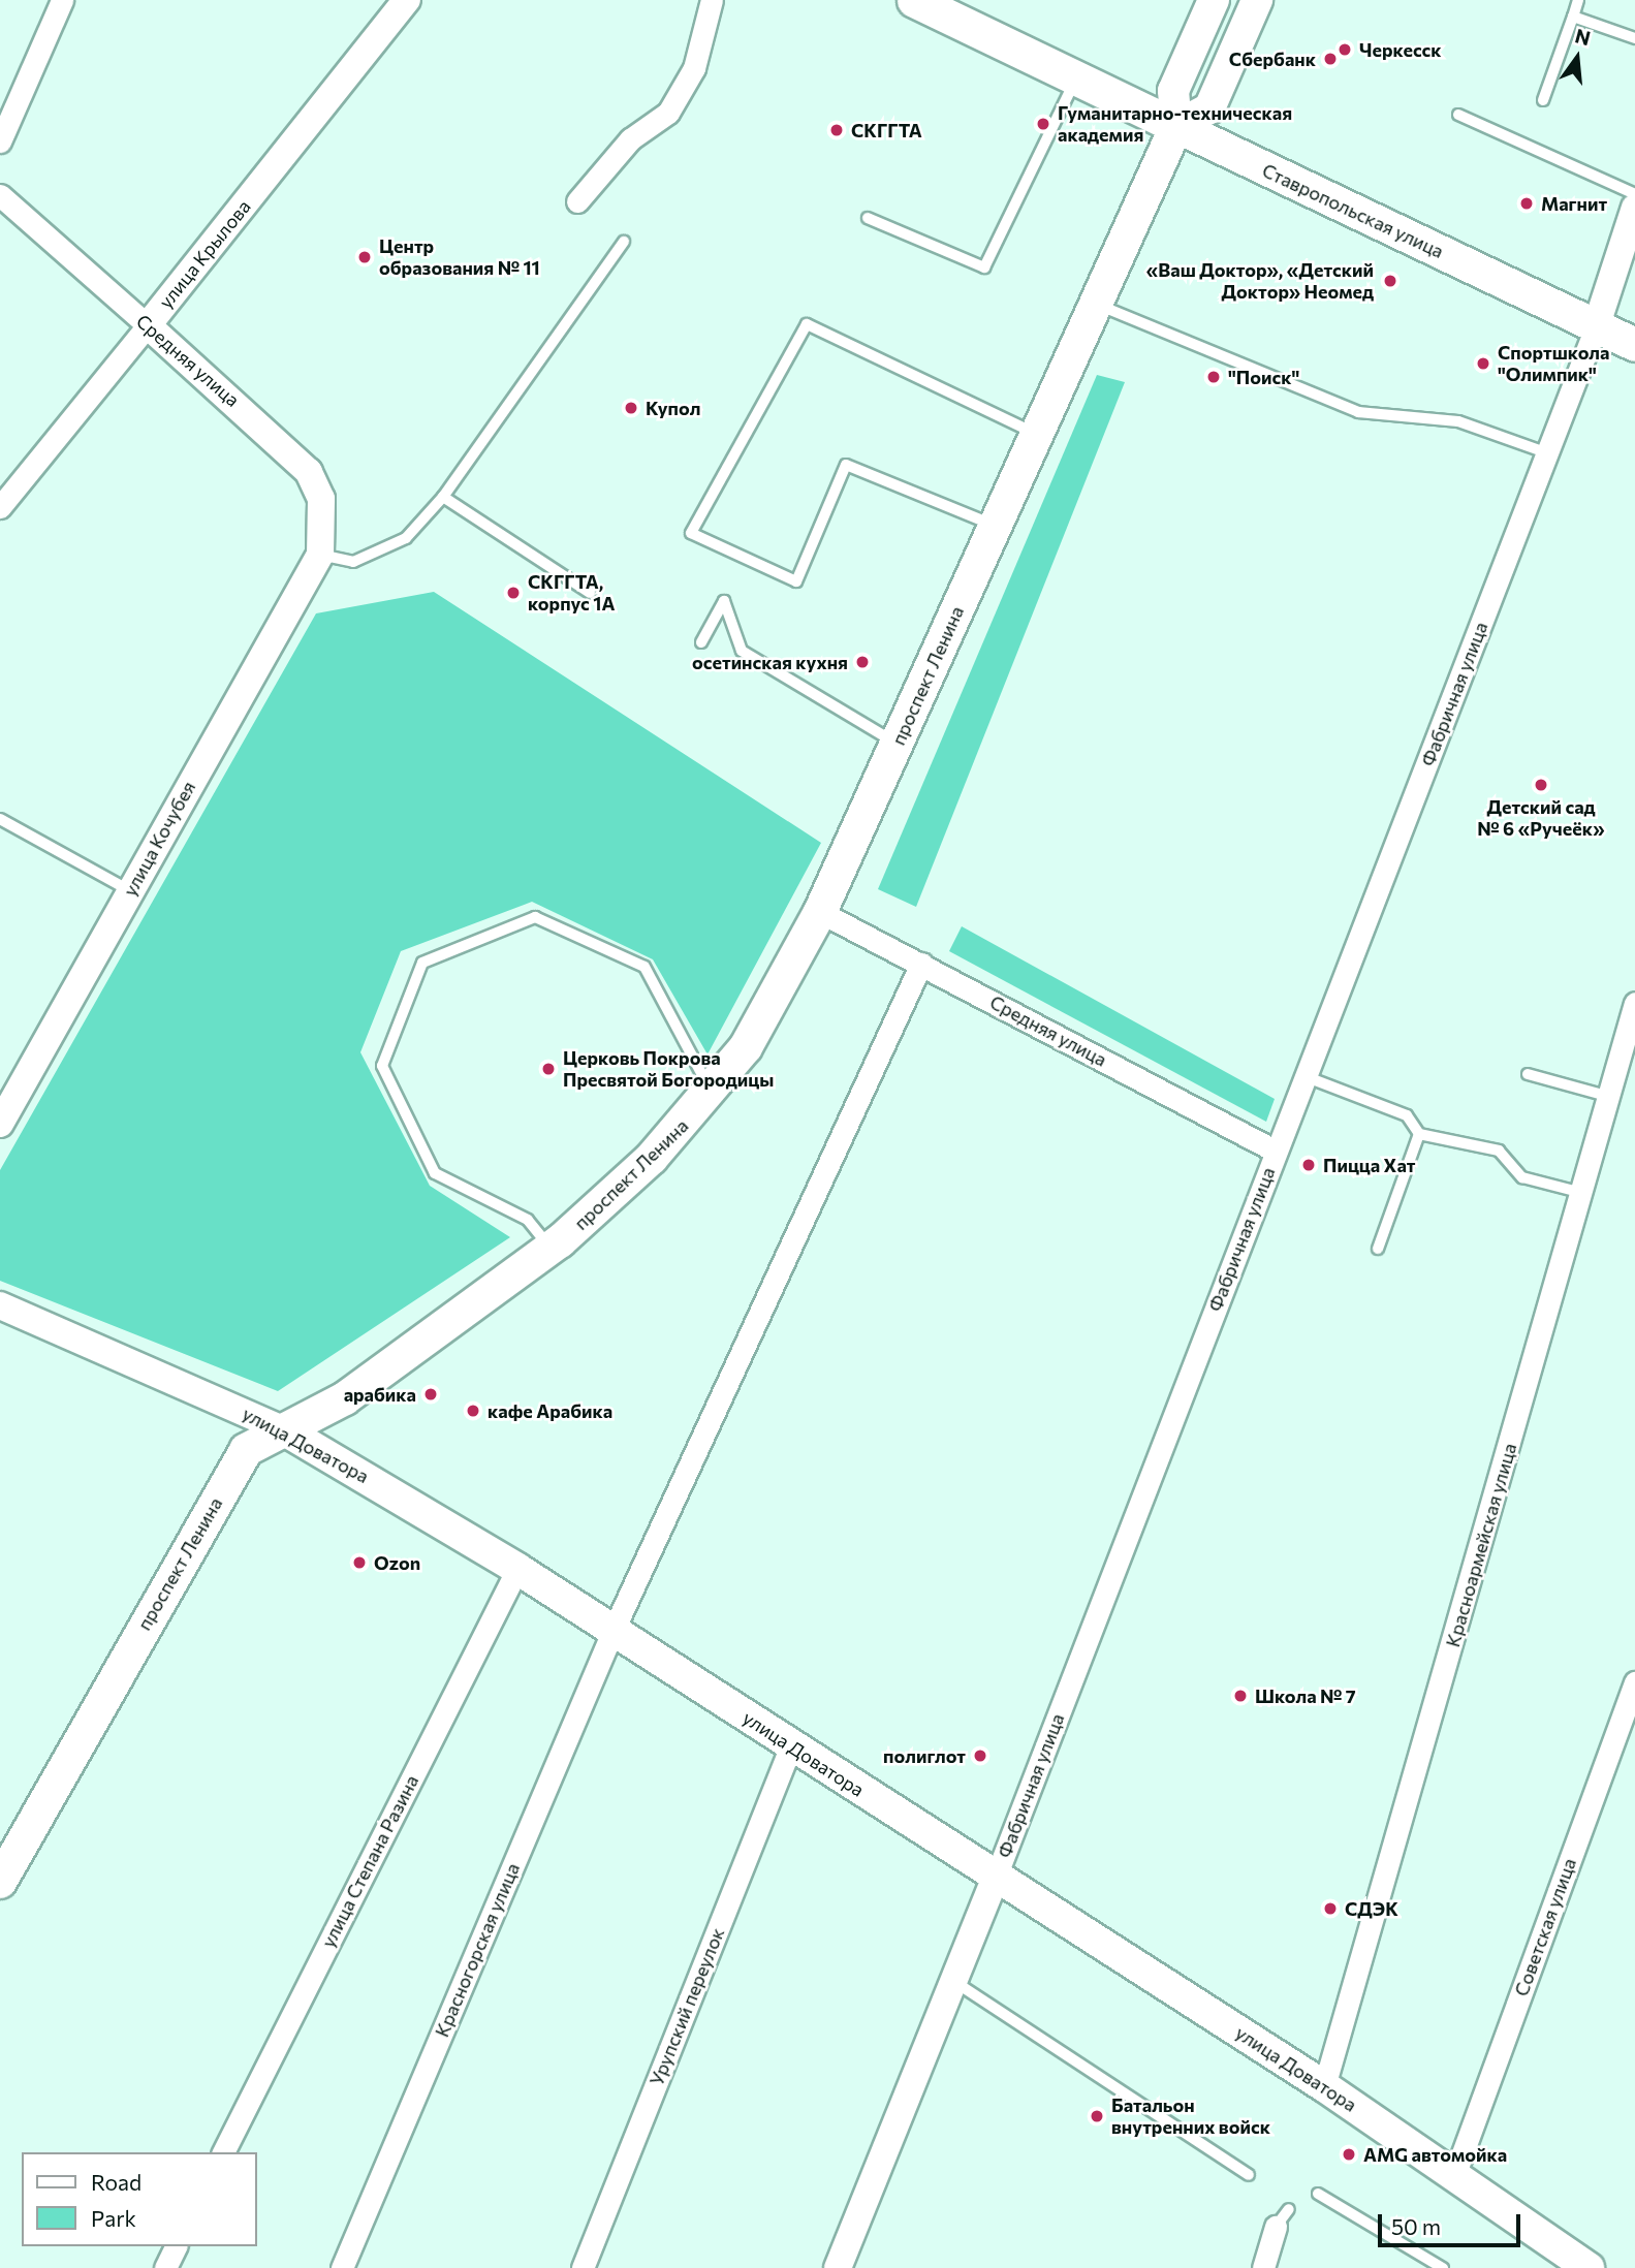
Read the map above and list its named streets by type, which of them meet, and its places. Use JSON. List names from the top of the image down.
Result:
{
  "streets": {
    "highway": ["Ставропольская улица"],
    "main road": ["проспект Ленина", "улица Доватора"],
    "street": [
      "улица Крылова",
      "Средняя улица",
      "Фабричная улица",
      "улица Кочубея",
      "Красноармейская улица",
      "улица Степана Разина",
      "Советская улица",
      "Красногорская улица",
      "Урупский переулок"
    ]
  },
  "crossings": [
    ["Ставропольская улица", "проспект Ленина"],
    ["Ставропольская улица", "Фабричная улица"],
    ["улица Крылова", "Средняя улица"],
    ["Средняя улица", "проспект Ленина"],
    ["Средняя улица", "Фабричная улица"],
    ["Средняя улица", "улица Кочубея"],
    ["проспект Ленина", "улица Доватора"],
    ["Фабричная улица", "улица Доватора"],
    ["улица Доватора", "Красноармейская улица"],
    ["улица Доватора", "улица Степана Разина"],
    ["улица Доватора", "Советская улица"],
    ["улица Доватора", "Красногорская улица"],
    ["улица Доватора", "Урупский переулок"]
  ],
  "places": [
    "Черкесск",
    "Сбербанк",
    "Гуманитарно-техническая академия",
    "СКГГТА",
    "Магнит",
    "Центр образования № 11",
    "«Ваш Доктор», «Детский Доктор» Неомед",
    "Спортшкола \"Олимпик\"",
    "\"Поиск\"",
    "Купол",
    "СКГГТА, корпус 1А",
    "осетинская кухня",
    "Детский сад № 6 «Ручеёк»",
    "Церковь Покрова Пресвятой Богородицы",
    "Пицца Хат",
    "арабика",
    "кафе Арабика",
    "Ozon",
    "Школа № 7",
    "полиглот",
    "СДЭК",
    "Батальон внутренних войск",
    "AMG автомойка"
  ],
  "legend": ["Road", "Park"],
  "scale_bar": "50 m",
  "north": "top"
}
